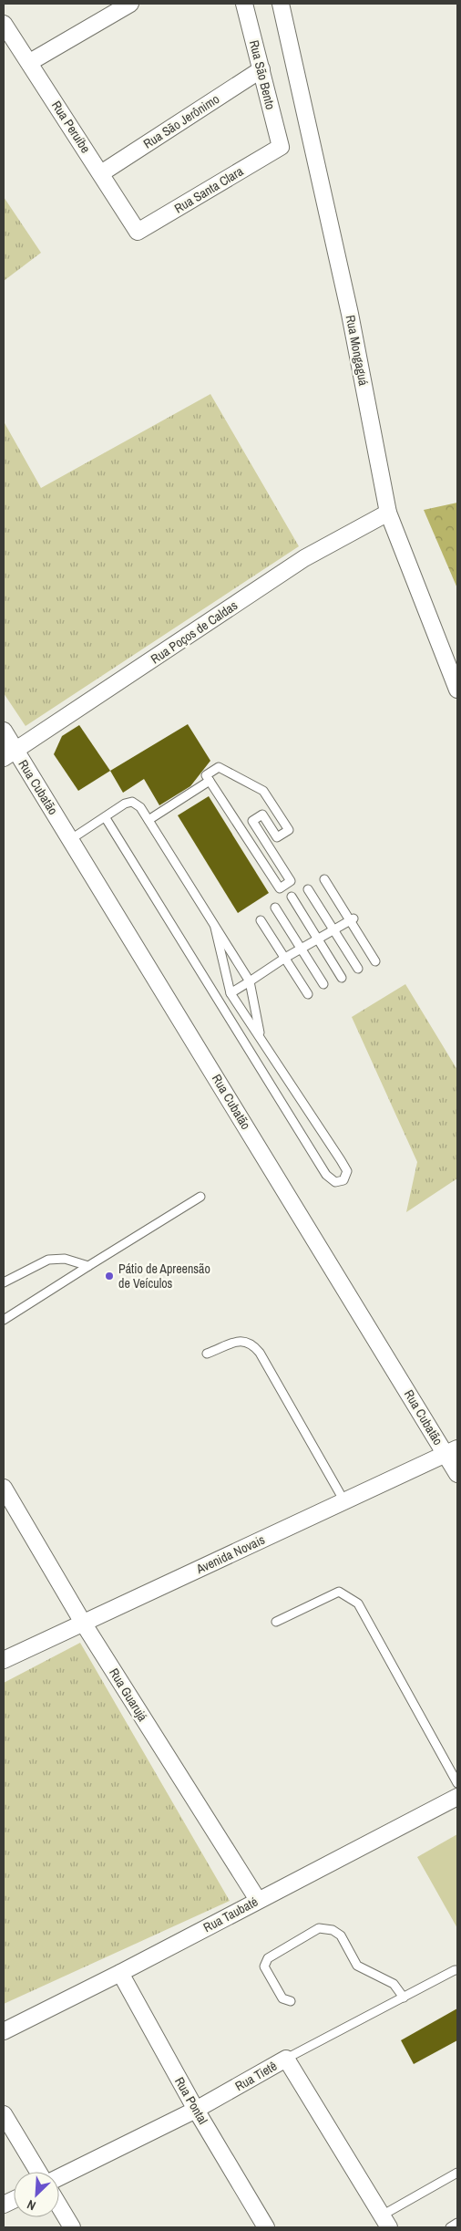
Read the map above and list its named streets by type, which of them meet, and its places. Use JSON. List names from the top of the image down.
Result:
{
  "streets": {
    "street": [
      "Rua São Bento",
      "Rua São Jerônimo",
      "Rua Peruíbe",
      "Rua Santa Clara",
      "Rua Mongaguá",
      "Rua Poços de Caldas",
      "Rua Cubatão",
      "Avenida Novais",
      "Rua Guarujá",
      "Rua Taubaté",
      "Rua Tietê",
      "Rua Pontal"
    ]
  },
  "crossings": [
    ["Rua São Bento", "Rua São Jerônimo"],
    ["Rua São Bento", "Rua Santa Clara"],
    ["Rua São Jerônimo", "Rua Peruíbe"],
    ["Rua Peruíbe", "Rua Santa Clara"],
    ["Rua Mongaguá", "Rua Poços de Caldas"],
    ["Rua Poços de Caldas", "Rua Cubatão"],
    ["Rua Cubatão", "Avenida Novais"],
    ["Avenida Novais", "Rua Guarujá"],
    ["Rua Guarujá", "Rua Taubaté"],
    ["Rua Taubaté", "Rua Pontal"],
    ["Rua Tietê", "Rua Pontal"]
  ],
  "places": ["Pátio de Apreensão de Veículos"],
  "north": "bottom left"
}
